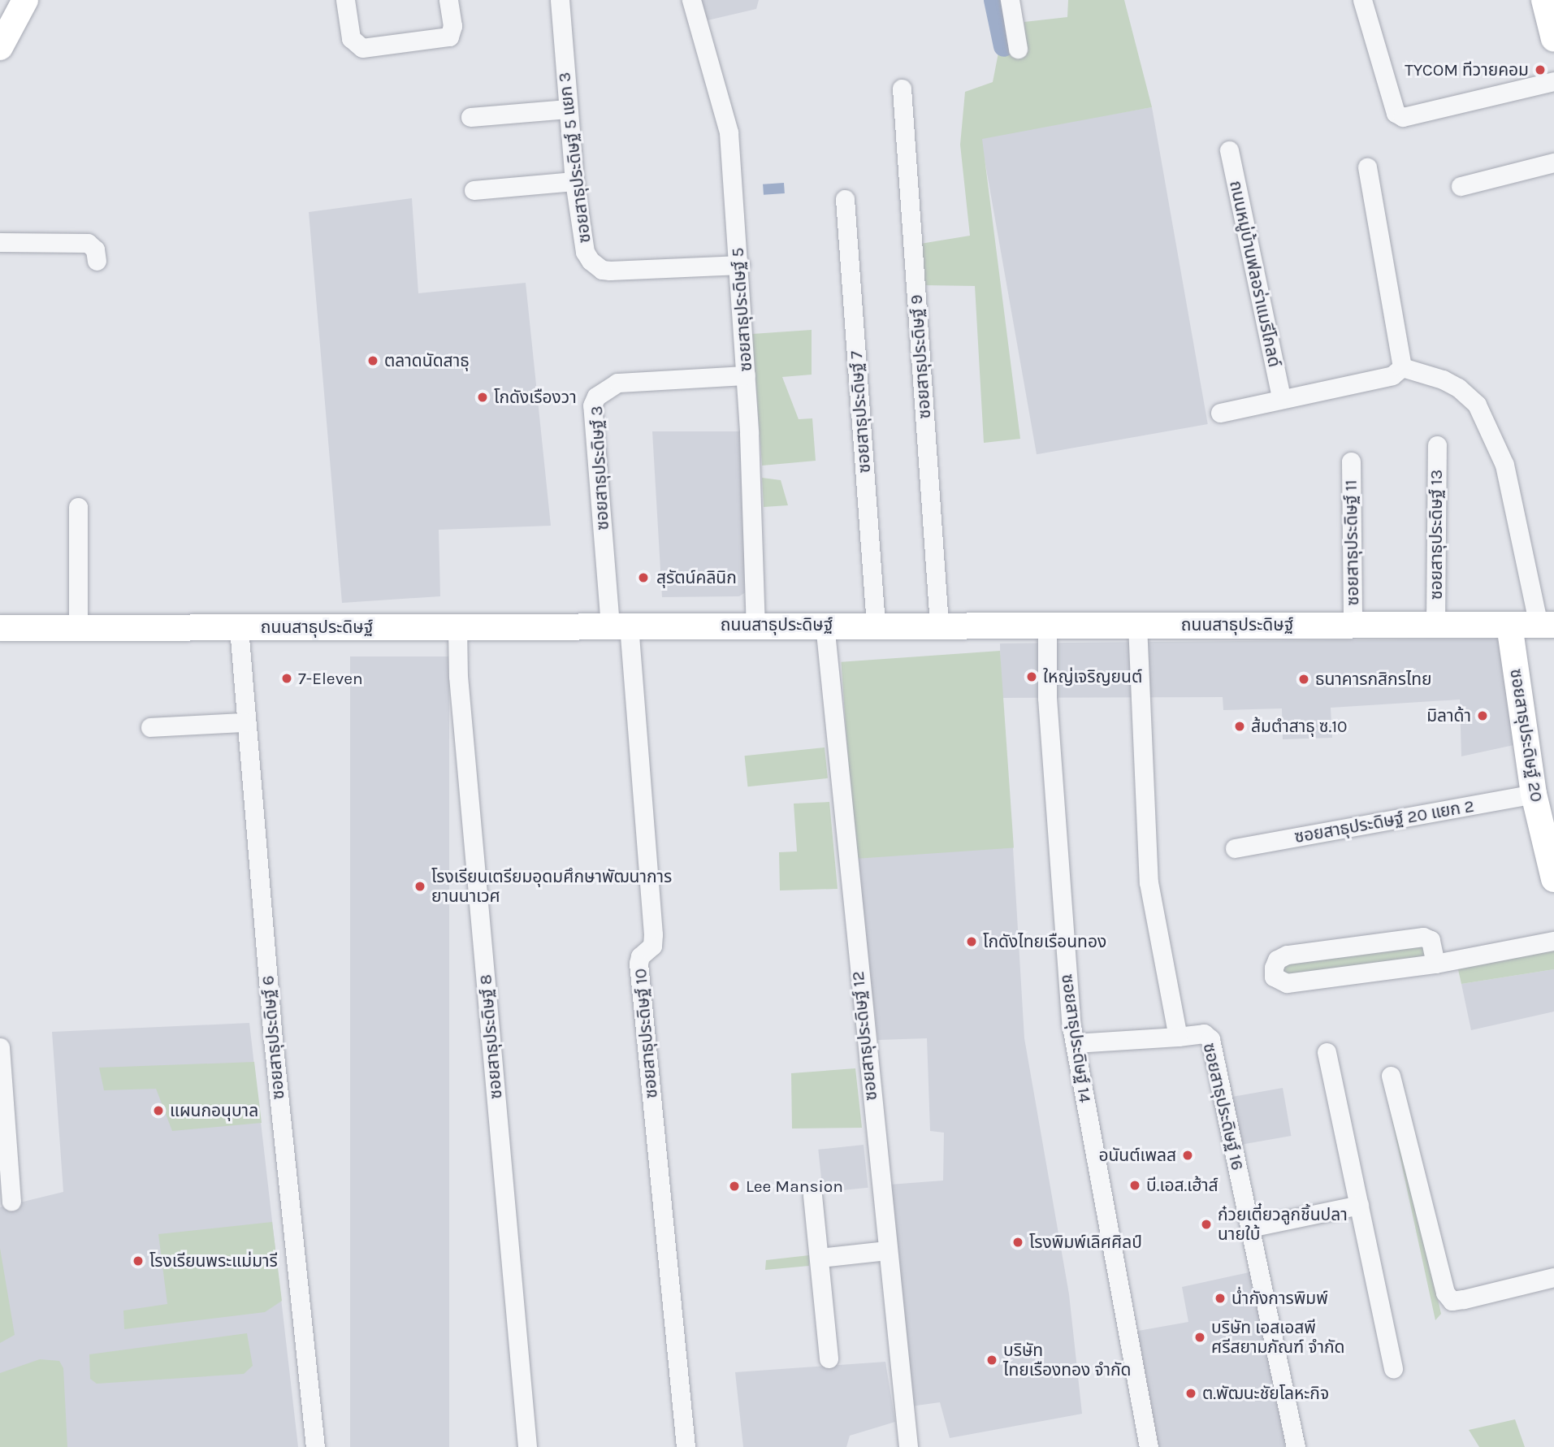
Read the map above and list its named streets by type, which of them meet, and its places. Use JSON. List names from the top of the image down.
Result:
{
  "streets": {
    "main road": ["ถนนสาธุประดิษฐ์", "ซอยสาธุประดิษฐ์ 20"],
    "street": [
      "ซอยสาธุประดิษฐ์ 5 แยก 3",
      "ถนนหมู่บ้านฟลอร่าแมรีโกลด์",
      "ซอยสาธุประดิษฐ์ 5",
      "ซอยสาธุประดิษฐ์ 9",
      "ซอยสาธุประดิษฐ์ 7",
      "ซอยสาธุประดิษฐ์ 3",
      "ซอยสาธุประดิษฐ์ 13",
      "ซอยสาธุประดิษฐ์ 11",
      "ซอยสาธุประดิษฐ์ 20 แยก 2",
      "ซอยสาธุประดิษฐ์ 10",
      "ซอยสาธุประดิษฐ์ 12",
      "ซอยสาธุประดิษฐ์ 8",
      "ซอยสาธุประดิษฐ์ 6",
      "ซอยสาธุประดิษฐ์ 14",
      "ซอยสาธุประดิษฐ์ 16"
    ]
  },
  "crossings": [
    ["ซอยสาธุประดิษฐ์ 5 แยก 3", "ซอยสาธุประดิษฐ์ 5"],
    ["ซอยสาธุประดิษฐ์ 5", "ซอยสาธุประดิษฐ์ 3"],
    ["ซอยสาธุประดิษฐ์ 5", "ถนนสาธุประดิษฐ์"],
    ["ซอยสาธุประดิษฐ์ 9", "ถนนสาธุประดิษฐ์"],
    ["ซอยสาธุประดิษฐ์ 7", "ถนนสาธุประดิษฐ์"],
    ["ซอยสาธุประดิษฐ์ 3", "ถนนสาธุประดิษฐ์"],
    ["ซอยสาธุประดิษฐ์ 3", "ซอยสาธุประดิษฐ์ 10"],
    ["ซอยสาธุประดิษฐ์ 13", "ถนนสาธุประดิษฐ์"],
    ["ซอยสาธุประดิษฐ์ 11", "ถนนสาธุประดิษฐ์"],
    ["ถนนสาธุประดิษฐ์", "ซอยสาธุประดิษฐ์ 20"],
    ["ถนนสาธุประดิษฐ์", "ซอยสาธุประดิษฐ์ 10"],
    ["ถนนสาธุประดิษฐ์", "ซอยสาธุประดิษฐ์ 12"],
    ["ถนนสาธุประดิษฐ์", "ซอยสาธุประดิษฐ์ 8"],
    ["ถนนสาธุประดิษฐ์", "ซอยสาธุประดิษฐ์ 6"],
    ["ถนนสาธุประดิษฐ์", "ซอยสาธุประดิษฐ์ 14"],
    ["ถนนสาธุประดิษฐ์", "ซอยสาธุประดิษฐ์ 16"],
    ["ซอยสาธุประดิษฐ์ 20", "ซอยสาธุประดิษฐ์ 20 แยก 2"]
  ],
  "places": [
    "TYCOM ทีวายคอม",
    "ตลาดนัดสาธุ",
    "โกดังเรืองวา",
    "สุรัตน์คลินิก",
    "ใหญ่เจริญยนต์",
    "7-Eleven",
    "ธนาคารกสิกรไทย",
    "มิลาด้า",
    "ส้มตำสาธุ ซ.10",
    "โรงเรียนเตรียมอุดมศึกษาพัฒนาการ ยานนาเวศ",
    "โกดังไทยเรือนทอง",
    "แผนกอนุบาล",
    "อนันต์เพลส",
    "บี.เอส.เฮ้าส์",
    "Lee Mansion",
    "ก๋วยเตี๋ยวลูกชิ้นปลา นายใบ้",
    "โรงพิมพ์เลิศศิลป์",
    "โรงเรียนพระแม่มารี",
    "น่ำกังการพิมพ์",
    "บริษัท เอสเอสพี ศรีสยามภัณฑ์ จำกัด",
    "บริษัท ไทยเรืองทอง จำกัด",
    "ต.พัฒนะชัยโลหะกิจ"
  ]
}
